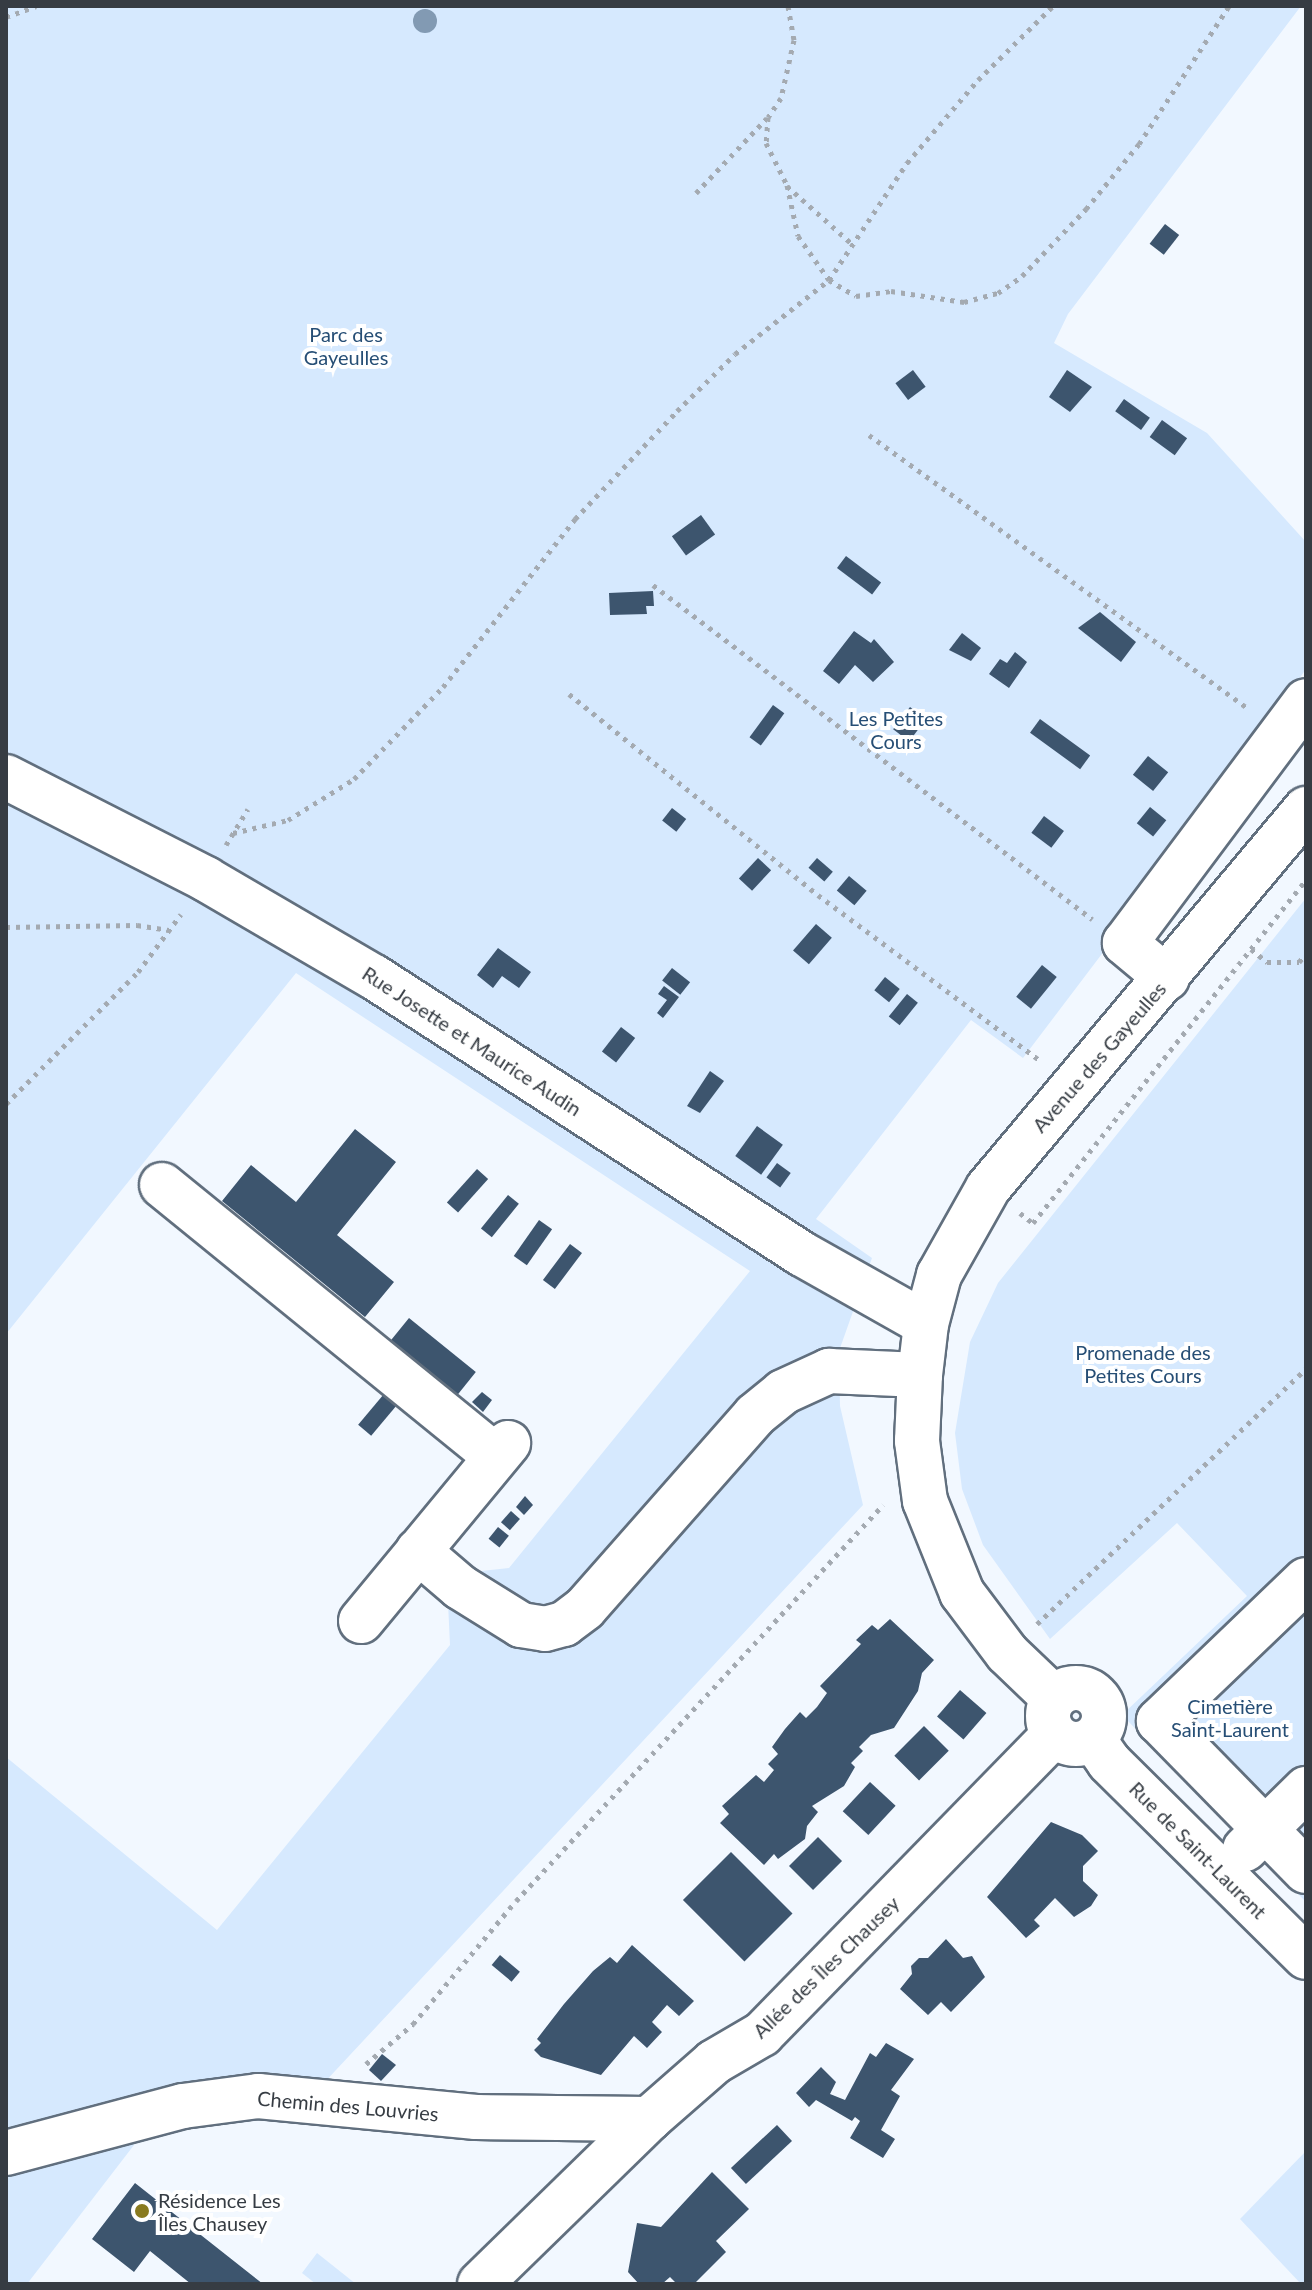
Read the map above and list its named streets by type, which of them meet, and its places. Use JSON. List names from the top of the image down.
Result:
{
  "streets": {
    "street": [
      "Rue Josette et Maurice Audin",
      "Avenue des Gayeulles",
      "Rue de Saint-Laurent",
      "Allée des Îles Chausey",
      "Chemin des Louvries"
    ]
  },
  "crossings": [
    ["Rue Josette et Maurice Audin", "Avenue des Gayeulles"],
    ["Rue Josette et Maurice Audin", "Rue de Saint-Laurent"],
    ["Avenue des Gayeulles", "Rue de Saint-Laurent"],
    ["Rue de Saint-Laurent", "Allée des Îles Chausey"],
    ["Allée des Îles Chausey", "Chemin des Louvries"]
  ],
  "parks": [
    "Parc des Gayeulles",
    "Les Petites Cours",
    "Promenade des Petites Cours",
    "Cimetière Saint-Laurent"
  ],
  "places": ["Résidence Les Îles Chausey"]
}
